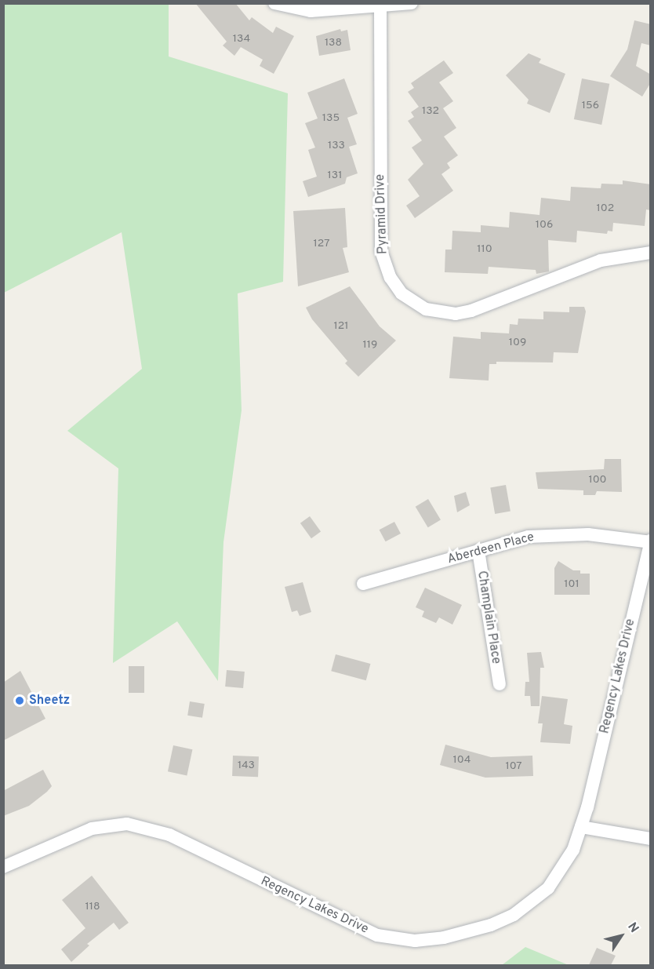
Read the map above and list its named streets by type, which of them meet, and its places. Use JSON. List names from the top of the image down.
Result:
{
  "streets": {
    "street": [
      "Pyramid Drive",
      "Aberdeen Place",
      "Champlain Place",
      "Regency Lakes Drive"
    ]
  },
  "crossings": [
    ["Aberdeen Place", "Champlain Place"],
    ["Aberdeen Place", "Regency Lakes Drive"]
  ],
  "places": ["Sheetz"],
  "house_numbers": [
    "134",
    "138",
    "156",
    "132",
    "135",
    "133",
    "131",
    "102",
    "106",
    "127",
    "110",
    "121",
    "109",
    "119",
    "100",
    "101",
    "104",
    "143",
    "107",
    "118"
  ],
  "north": "top right"
}
